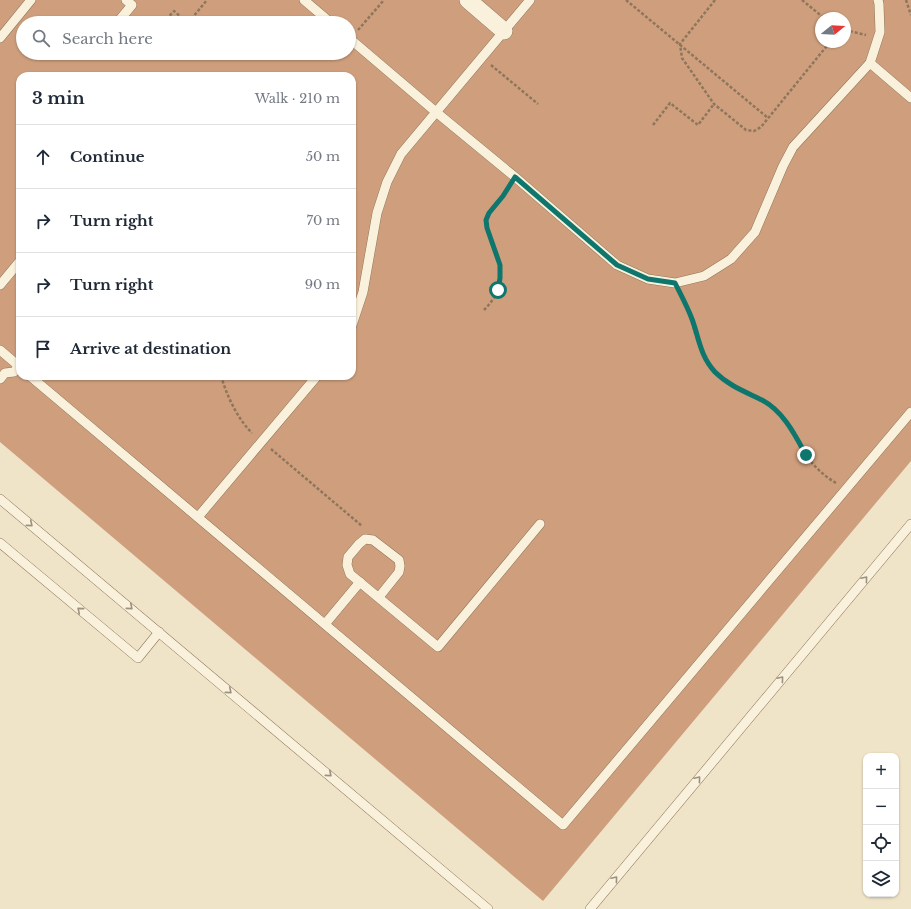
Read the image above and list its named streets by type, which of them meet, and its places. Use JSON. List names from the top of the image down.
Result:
{
  "north": "right",
  "page": {
    "search": "Search here",
    "heading": ["3 min", "Walk · 210 m"],
    "list": [
      ["Continue", "50 m"],
      ["Turn right", "70 m"],
      ["Turn right", "90 m"],
      "Arrive at destination"
    ],
    "map_buttons": ["+", "−"]
  }
}
